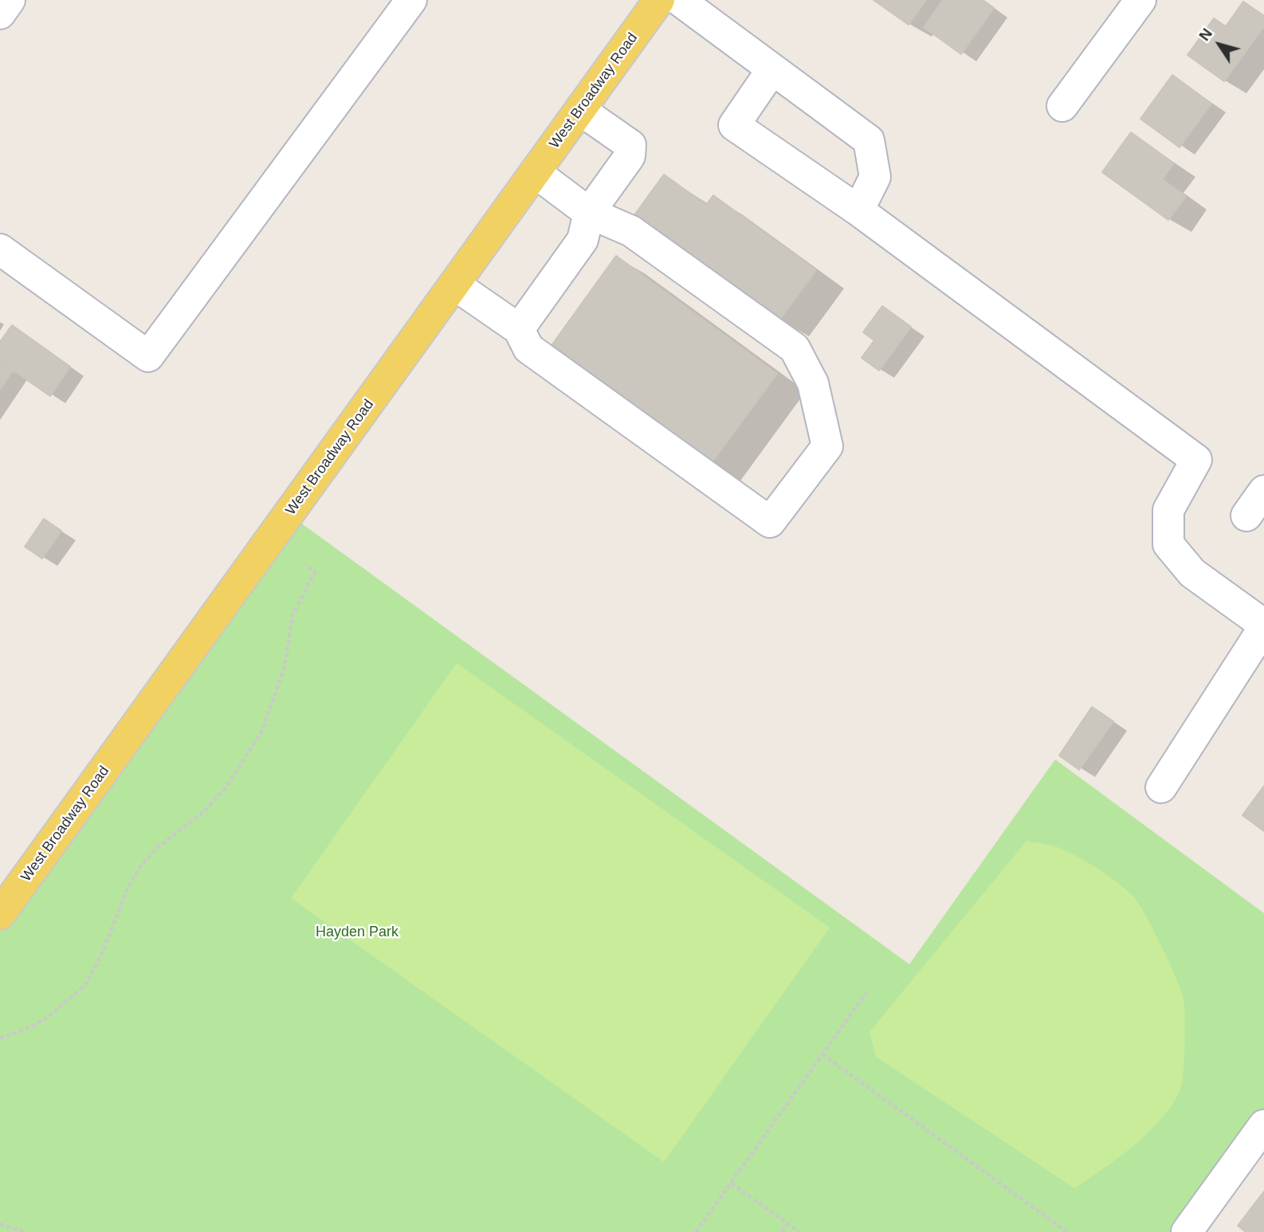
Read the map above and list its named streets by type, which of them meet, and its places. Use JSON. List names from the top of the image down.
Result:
{
  "streets": {
    "main road": ["West Broadway Road"]
  },
  "parks": ["Hayden Park"],
  "north": "top left"
}
